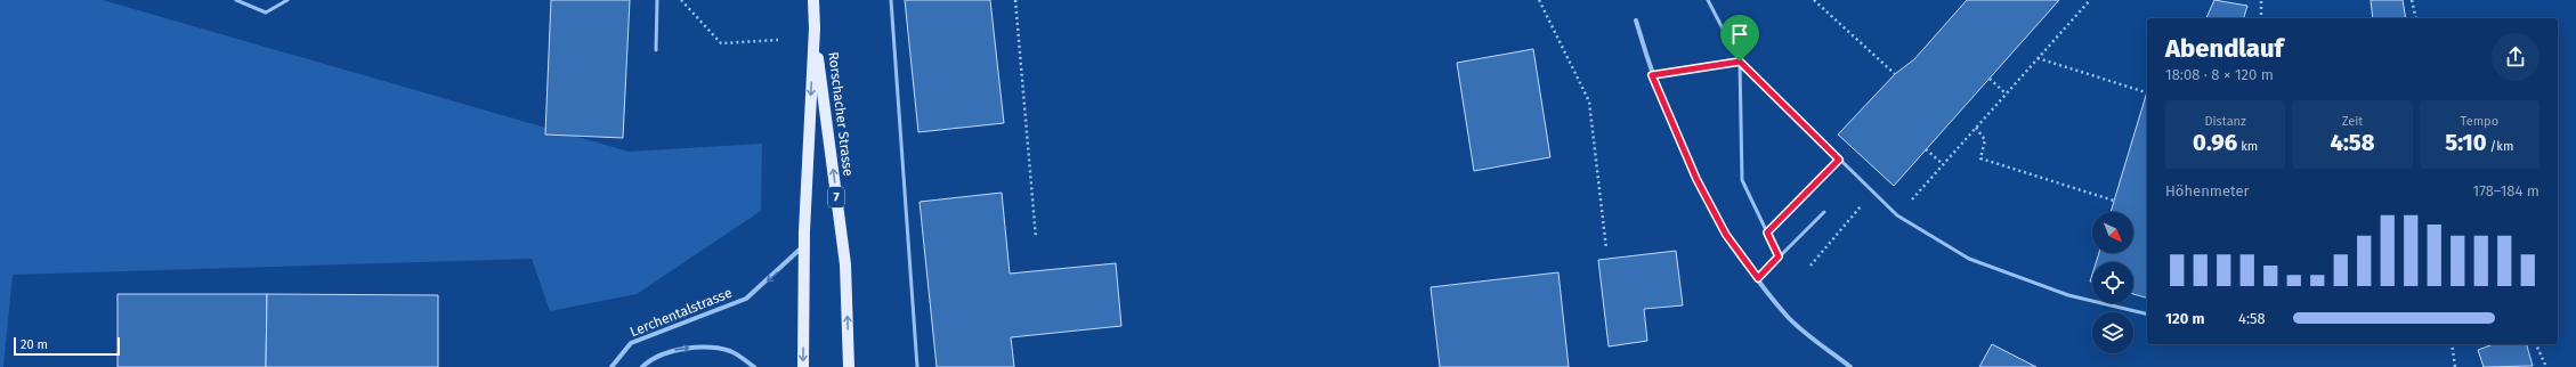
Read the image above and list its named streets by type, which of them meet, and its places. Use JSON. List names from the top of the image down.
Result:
{
  "streets": {
    "main road": ["Rorschacher Strasse", "7"],
    "street": ["Lerchentalstrasse"]
  },
  "crossings": [
    ["Rorschacher Strasse", "Lerchentalstrasse"]
  ],
  "one_way": ["Lerchentalstrasse"],
  "scale_bar": "20 m",
  "north": "bottom right",
  "page": {
    "heading": ["Abendlauf", "18:08 · 8 × 120 m"],
    "stats": [
      ["Distanz", "0.96 km"],
      ["Zeit", "4:58"],
      ["Tempo", "5:10 /km"]
    ],
    "chart": ["Höhenmeter", "178–184 m"],
    "list": [
      {
        "name": "120 m",
        "note": "4:58"
      }
    ],
    "scale": "20 m"
  }
}
